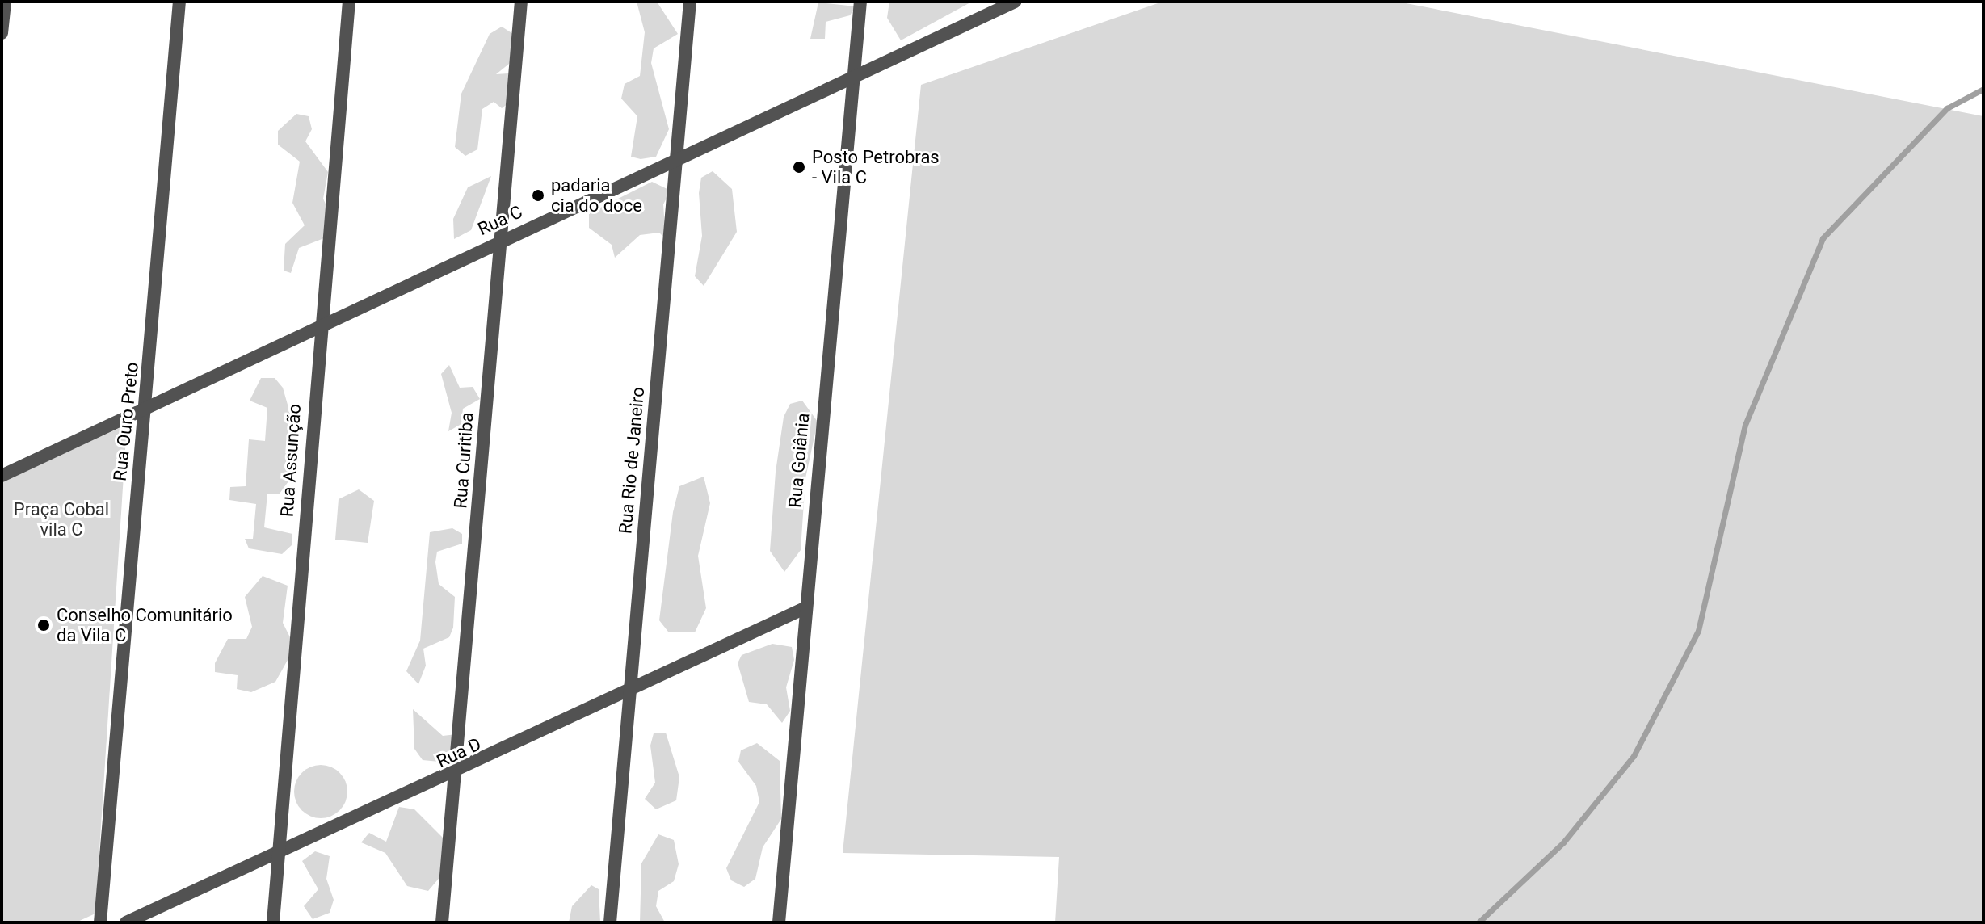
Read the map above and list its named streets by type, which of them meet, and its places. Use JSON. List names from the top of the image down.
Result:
{
  "streets": {
    "street": [
      "Rua C",
      "Rua Ouro Preto",
      "Rua Assunção",
      "Rua Curitiba",
      "Rua Rio de Janeiro",
      "Rua Goiânia",
      "Rua D"
    ]
  },
  "crossings": [
    ["Rua C", "Rua Ouro Preto"],
    ["Rua C", "Rua Assunção"],
    ["Rua C", "Rua Curitiba"],
    ["Rua C", "Rua Rio de Janeiro"],
    ["Rua C", "Rua Goiânia"],
    ["Rua Assunção", "Rua D"],
    ["Rua Curitiba", "Rua D"],
    ["Rua Rio de Janeiro", "Rua D"],
    ["Rua Goiânia", "Rua D"]
  ],
  "parks": ["Praça Cobal vila C"],
  "places": ["Posto Petrobras - Vila C", "padaria cia do doce", "Conselho Comunitário da Vila C"]
}
